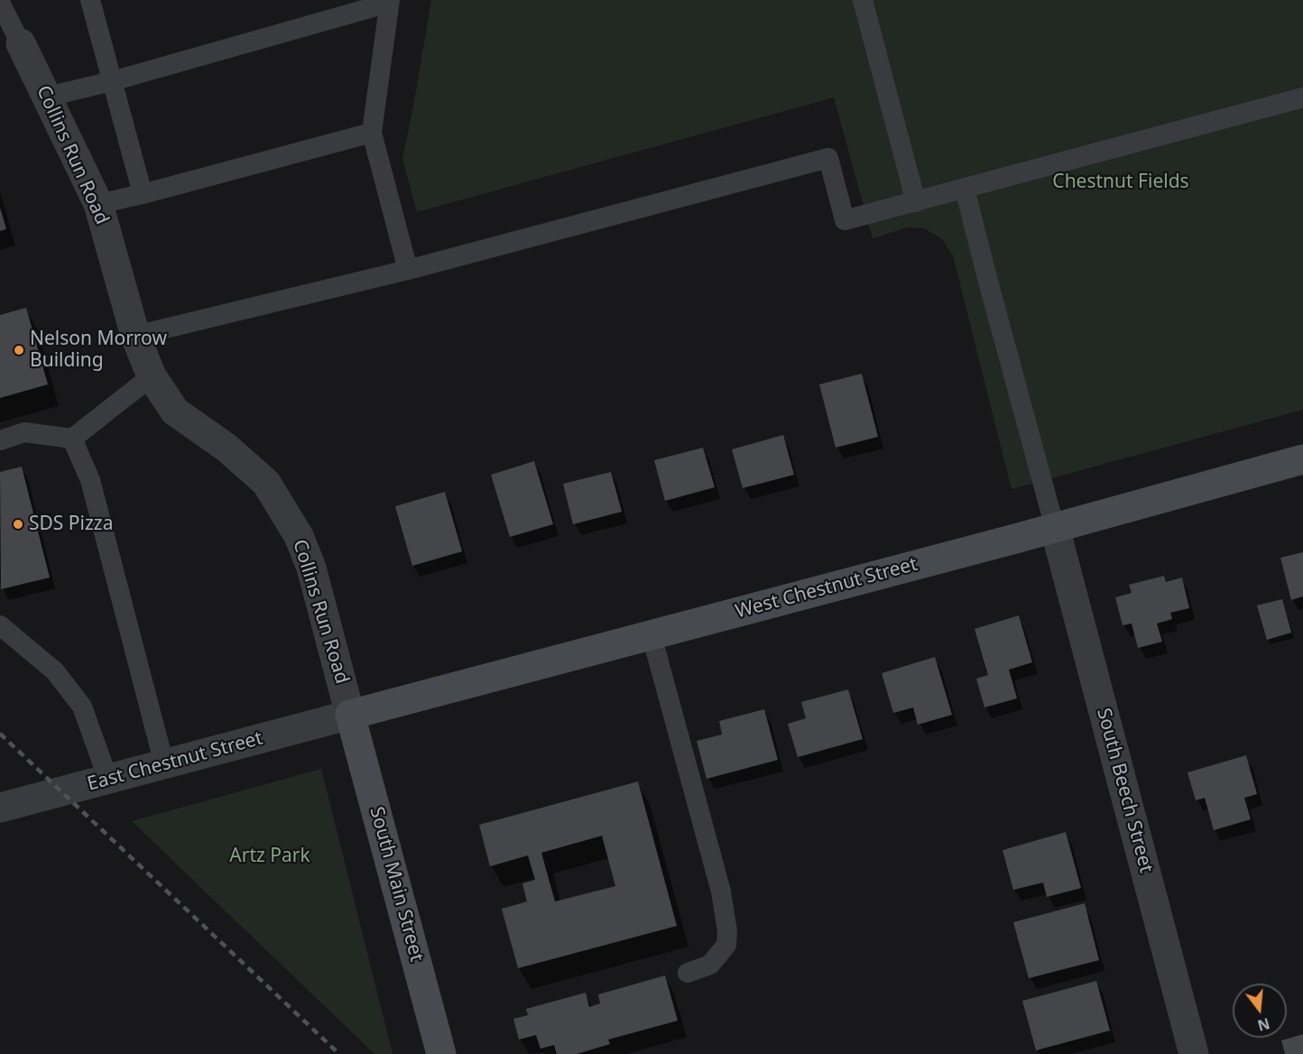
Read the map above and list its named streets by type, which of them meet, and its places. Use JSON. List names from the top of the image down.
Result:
{
  "streets": {
    "main road": ["West Chestnut Street", "South Main Street"],
    "street": ["Collins Run Road", "East Chestnut Street", "South Beech Street"]
  },
  "crossings": [
    ["Collins Run Road", "West Chestnut Street"],
    ["Collins Run Road", "East Chestnut Street"],
    ["Collins Run Road", "South Main Street"],
    ["West Chestnut Street", "East Chestnut Street"],
    ["West Chestnut Street", "South Beech Street"],
    ["West Chestnut Street", "South Main Street"],
    ["East Chestnut Street", "South Main Street"]
  ],
  "parks": ["Chestnut Fields", "Artz Park"],
  "places": ["Nelson Morrow Building", "SDS Pizza"],
  "north": "bottom"
}
